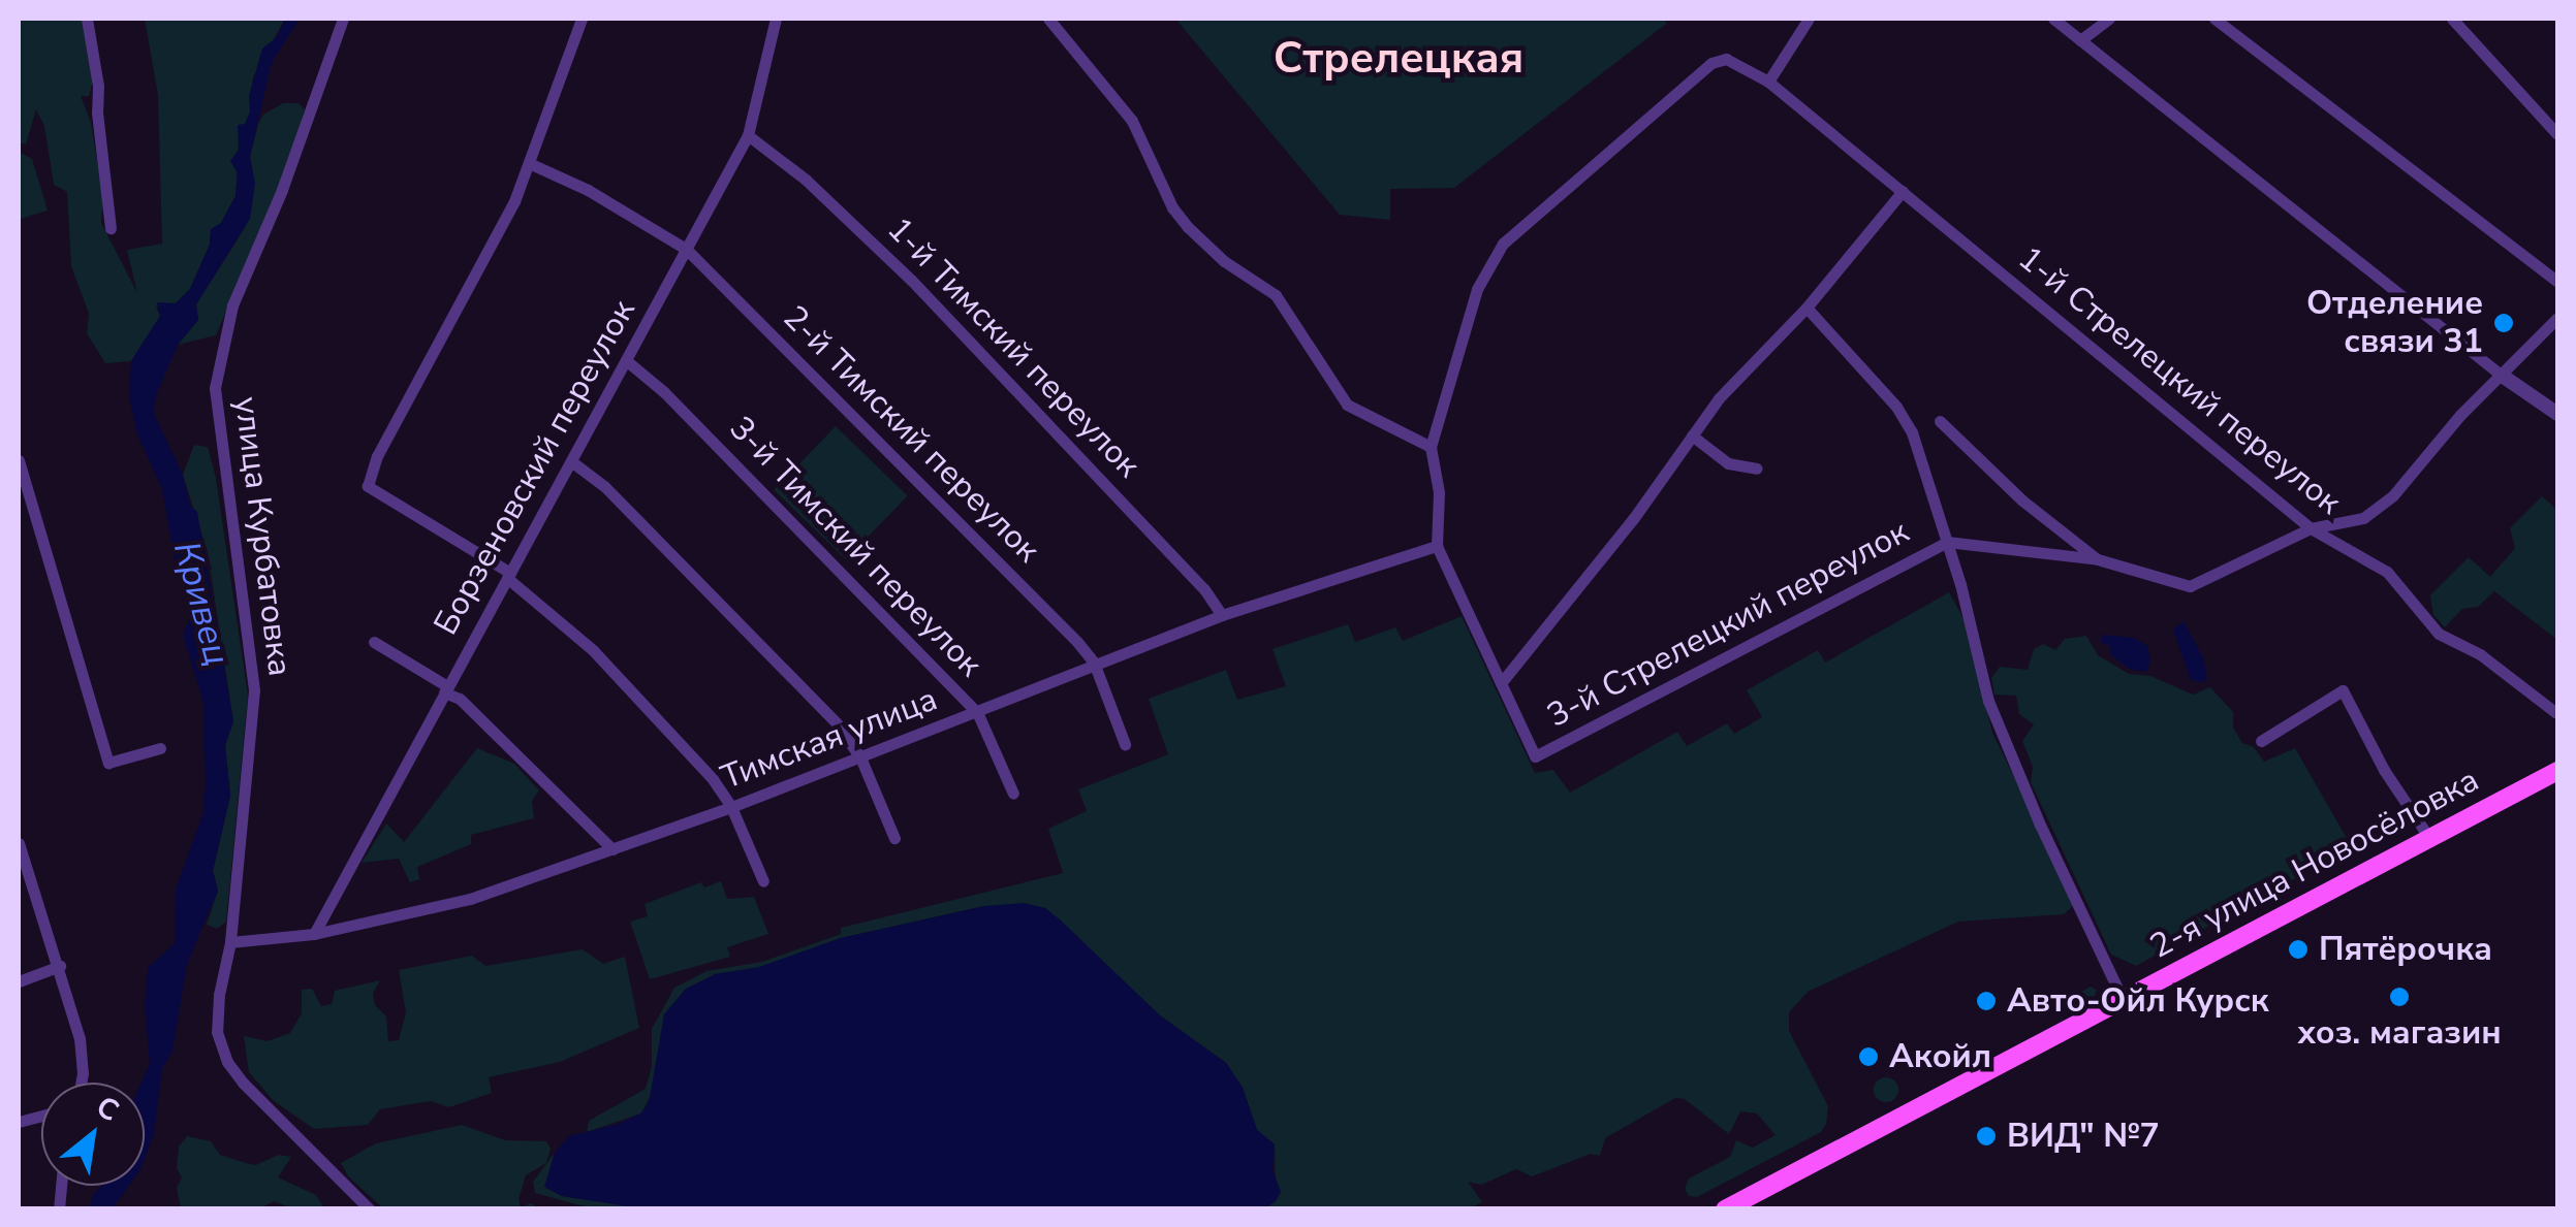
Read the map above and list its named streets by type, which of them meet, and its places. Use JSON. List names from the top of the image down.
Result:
{
  "streets": {
    "main road": ["2-я улица Новосёловка"],
    "street": [
      "1-й Тимский переулок",
      "1-й Стрелецкий переулок",
      "2-й Тимский переулок",
      "Борзеновский переулок",
      "улица Курбатовка",
      "3-й Тимский переулок",
      "3-й Стрелецкий переулок",
      "Тимская улица"
    ]
  },
  "crossings": [
    ["1-й Тимский переулок", "Борзеновский переулок"],
    ["1-й Тимский переулок", "Тимская улица"],
    ["1-й Стрелецкий переулок", "3-й Стрелецкий переулок"],
    ["2-й Тимский переулок", "Борзеновский переулок"],
    ["2-й Тимский переулок", "Тимская улица"],
    ["Борзеновский переулок", "3-й Тимский переулок"],
    ["Борзеновский переулок", "Тимская улица"],
    ["улица Курбатовка", "Тимская улица"],
    ["3-й Тимский переулок", "Тимская улица"]
  ],
  "districts": ["Стрелецкая"],
  "water": ["Кривец"],
  "places": [
    "Отделение связи 31",
    "Пятёрочка",
    "хоз. магазин",
    "Авто-Ойл Курск",
    "Акойл",
    "ВИД\" №7"
  ],
  "north": "top right"
}
